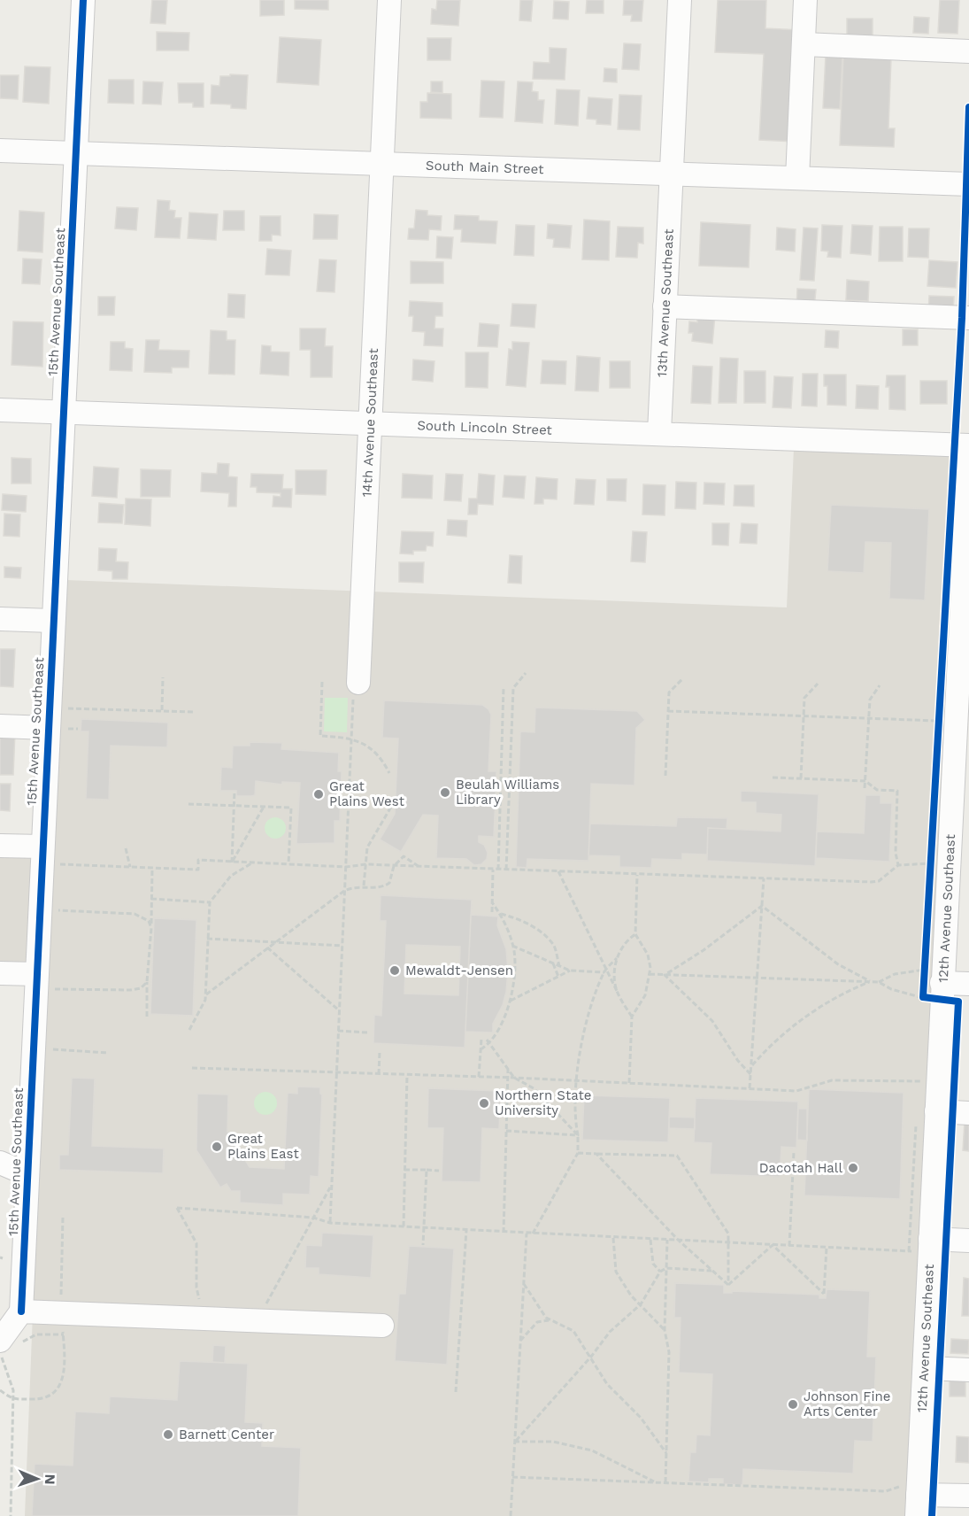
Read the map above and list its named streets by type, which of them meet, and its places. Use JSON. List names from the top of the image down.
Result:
{
  "streets": {
    "street": [
      "South Main Street",
      "15th Avenue Southeast",
      "13th Avenue Southeast",
      "14th Avenue Southeast",
      "South Lincoln Street",
      "12th Avenue Southeast"
    ]
  },
  "crossings": [
    ["South Main Street", "15th Avenue Southeast"],
    ["South Main Street", "13th Avenue Southeast"],
    ["South Main Street", "14th Avenue Southeast"],
    ["15th Avenue Southeast", "South Lincoln Street"],
    ["13th Avenue Southeast", "South Lincoln Street"],
    ["14th Avenue Southeast", "South Lincoln Street"]
  ],
  "places": [
    "Beulah Williams Library",
    "Great Plains West",
    "Mewaldt-Jensen",
    "Northern State University",
    "Great Plains East",
    "Dacotah Hall",
    "Johnson Fine Arts Center",
    "Barnett Center"
  ],
  "north": "right"
}
